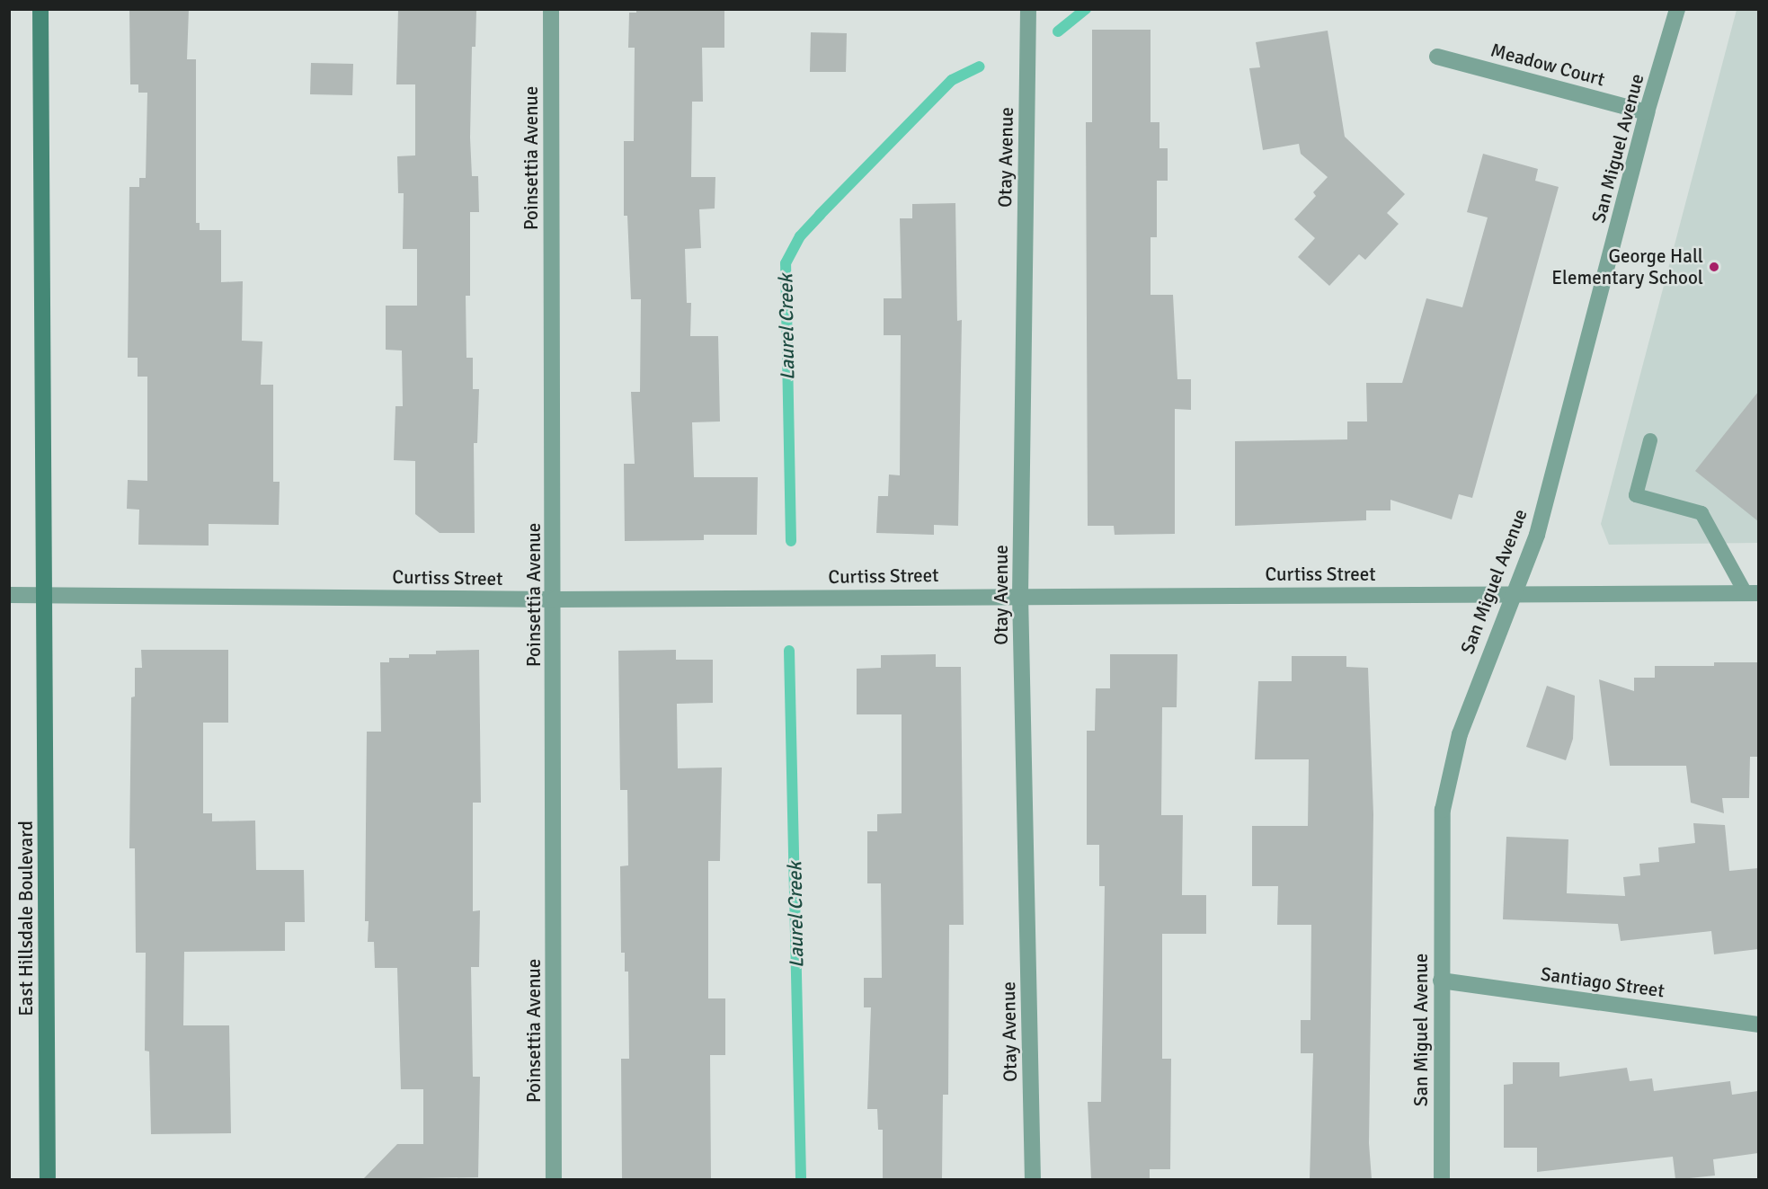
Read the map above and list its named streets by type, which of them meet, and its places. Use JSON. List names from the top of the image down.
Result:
{
  "streets": {
    "main road": ["East Hillsdale Boulevard"],
    "street": [
      "Meadow Court",
      "San Miguel Avenue",
      "Otay Avenue",
      "Poinsettia Avenue",
      "Curtiss Street",
      "Santiago Street"
    ]
  },
  "crossings": [
    ["Meadow Court", "San Miguel Avenue"],
    ["San Miguel Avenue", "Curtiss Street"],
    ["San Miguel Avenue", "Santiago Street"],
    ["Otay Avenue", "Curtiss Street"],
    ["Poinsettia Avenue", "Curtiss Street"],
    ["Curtiss Street", "East Hillsdale Boulevard"]
  ],
  "water": ["Laurel Creek"],
  "places": ["George Hall Elementary School"]
}
